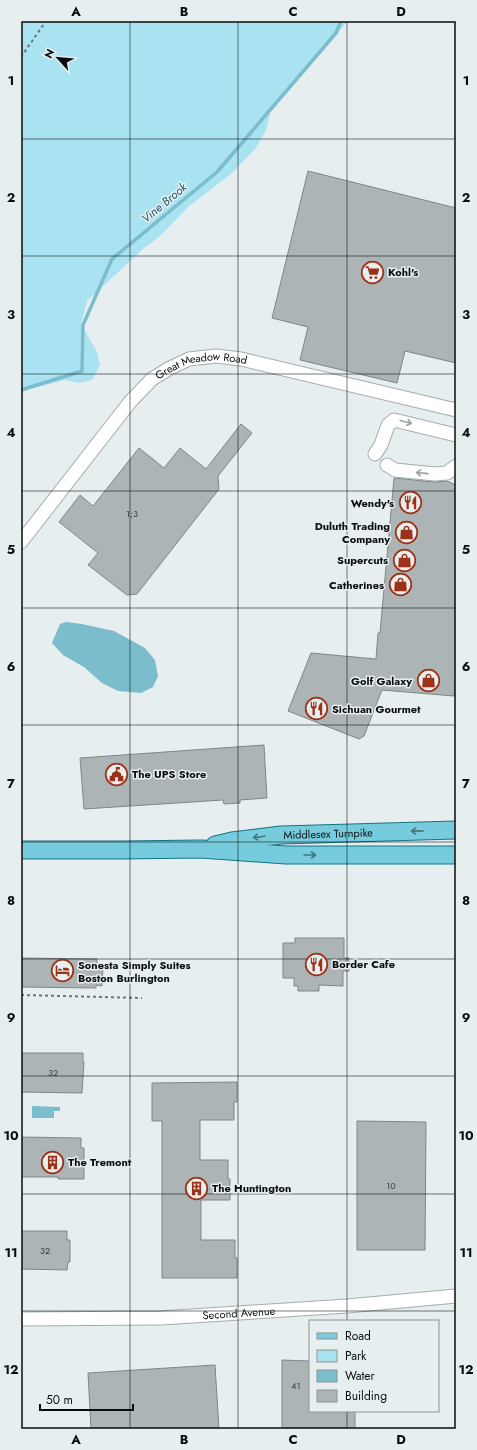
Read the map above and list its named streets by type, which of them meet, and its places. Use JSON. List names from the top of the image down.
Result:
{
  "streets": {
    "main road": ["Middlesex Turnpike"],
    "street": ["Great Meadow Road", "Second Avenue"]
  },
  "water": ["Vine Brook"],
  "places": {
    "supermarket": ["Kohl's"],
    "restaurant": ["Wendy's", "Sichuan Gourmet", "Border Cafe"],
    "shop": [
      "Duluth Trading Company",
      "Supercuts",
      "Catherines",
      "Golf Galaxy"
    ],
    "public building": ["The UPS Store"],
    "hotel": ["Sonesta Simply Suites Boston Burlington"],
    "building": ["The Tremont", "The Huntington"]
  },
  "house_numbers": [
    "1;3",
    "32",
    "10",
    "32",
    "41"
  ],
  "legend": [
    "Road",
    "Park",
    "Water",
    "Building"
  ],
  "scale_bar": "50 m",
  "north": "top left",
  "grid": {
    "columns": [
      "A",
      "B",
      "C",
      "D"
    ],
    "rows": [
      "1",
      "2",
      "3",
      "4",
      "5",
      "6",
      "7",
      "8",
      "9",
      "10",
      "11",
      "12"
    ]
  }
}
